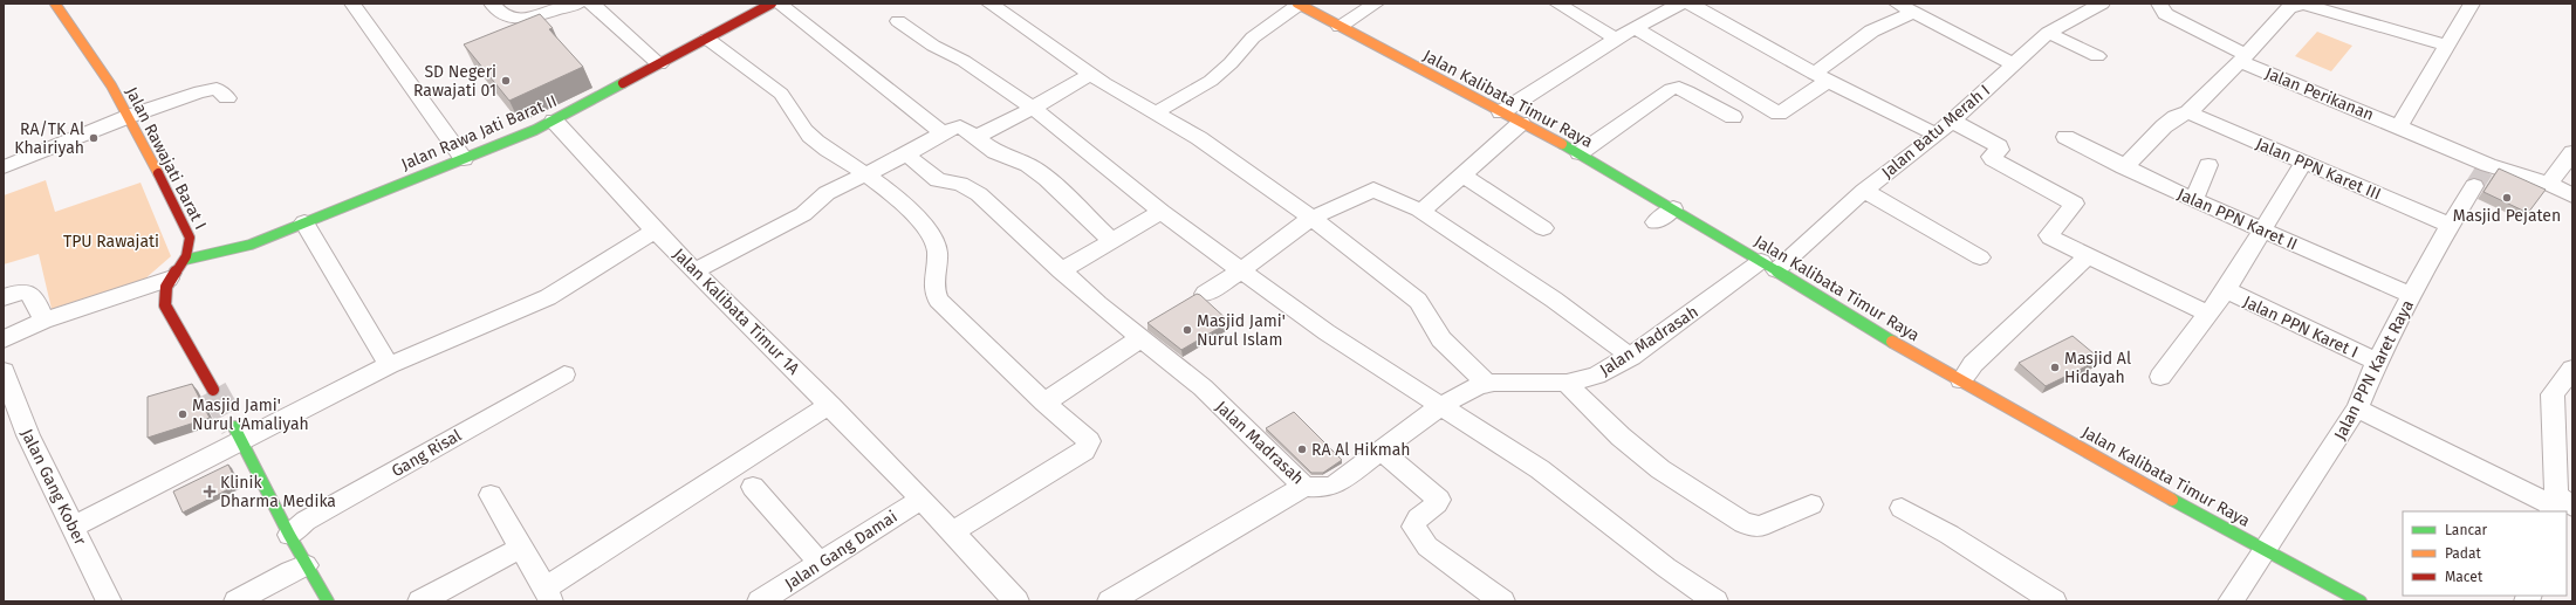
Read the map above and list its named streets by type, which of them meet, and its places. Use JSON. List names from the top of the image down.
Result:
{
  "streets": {
    "street": [
      "Jalan Perikanan",
      "Jalan Kalibata Timur Raya",
      "Jalan Batu Merah I",
      "Jalan Rawa Jati Barat II",
      "Jalan Rawajati Barat I",
      "Jalan PPN Karet III",
      "Jalan PPN Karet II",
      "Jalan Kalibata Timur 1A",
      "Jalan PPN Karet I",
      "Jalan Madrasah",
      "Jalan PPN Karet Raya",
      "Gang Risal",
      "Jalan Gang Kober",
      "Jalan Gang Damai"
    ]
  },
  "crossings": [
    ["Jalan Perikanan", "Jalan PPN Karet Raya"],
    ["Jalan Kalibata Timur Raya", "Jalan Batu Merah I"],
    ["Jalan Kalibata Timur Raya", "Jalan Madrasah"],
    ["Jalan Kalibata Timur Raya", "Jalan PPN Karet Raya"],
    ["Jalan Batu Merah I", "Jalan Madrasah"],
    ["Jalan Rawa Jati Barat II", "Jalan Rawajati Barat I"],
    ["Jalan Rawa Jati Barat II", "Jalan Kalibata Timur 1A"],
    ["Jalan PPN Karet III", "Jalan PPN Karet Raya"],
    ["Jalan PPN Karet II", "Jalan PPN Karet Raya"],
    ["Jalan Kalibata Timur 1A", "Jalan Gang Damai"],
    ["Jalan PPN Karet I", "Jalan PPN Karet Raya"]
  ],
  "parks": ["TPU Rawajati"],
  "places": {
    "other": [
      "SD Negeri Rawajati 01",
      "RA/TK Al Khairiyah",
      "Masjid Pejaten",
      "Masjid Jami' Nurul Islam",
      "Masjid Al Hidayah",
      "Masjid Jami' Nurul 'Amaliyah",
      "RA Al Hikmah"
    ],
    "health": ["Klinik Dharma Medika"]
  },
  "legend": ["Lancar", "Padat", "Macet"]
}
